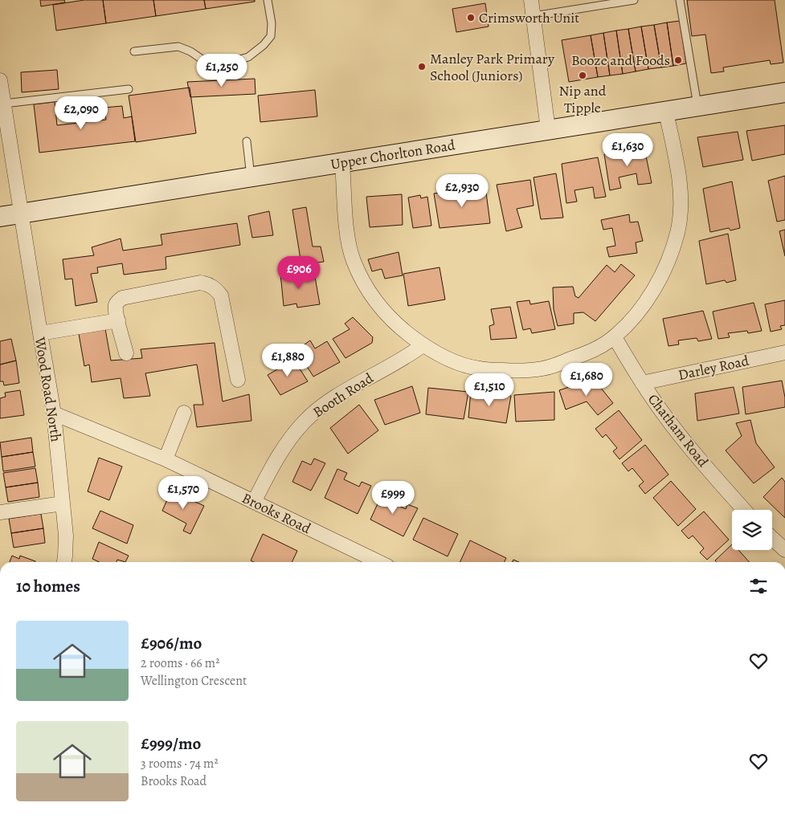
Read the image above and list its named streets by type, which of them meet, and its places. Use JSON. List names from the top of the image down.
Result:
{
  "streets": {
    "main road": ["Upper Chorlton Road"],
    "street": [
      "Darley Road",
      "Wood Road North",
      "Booth Road",
      "Chatham Road",
      "Brooks Road"
    ]
  },
  "crossings": [
    ["Upper Chorlton Road", "Wood Road North"],
    ["Darley Road", "Chatham Road"],
    ["Wood Road North", "Brooks Road"],
    ["Booth Road", "Brooks Road"]
  ],
  "places": [
    "Crimsworth Unit",
    "Booze and Foods",
    "Manley Park Primary School (Juniors)",
    "Nip and Tipple"
  ],
  "page": {
    "price": [
      "£1,250",
      "£2,090",
      "£1,630",
      "£2,930",
      "£906",
      "£1,880",
      "£1,680",
      "£1,510",
      "£1,570",
      "£999"
    ],
    "heading": "10 homes",
    "list": [
      {
        "name": "£906/mo",
        "note": "2 rooms · 66 m² · Wellington Crescent"
      },
      {
        "name": "£999/mo",
        "note": "3 rooms · 74 m² · Brooks Road"
      }
    ]
  }
}
